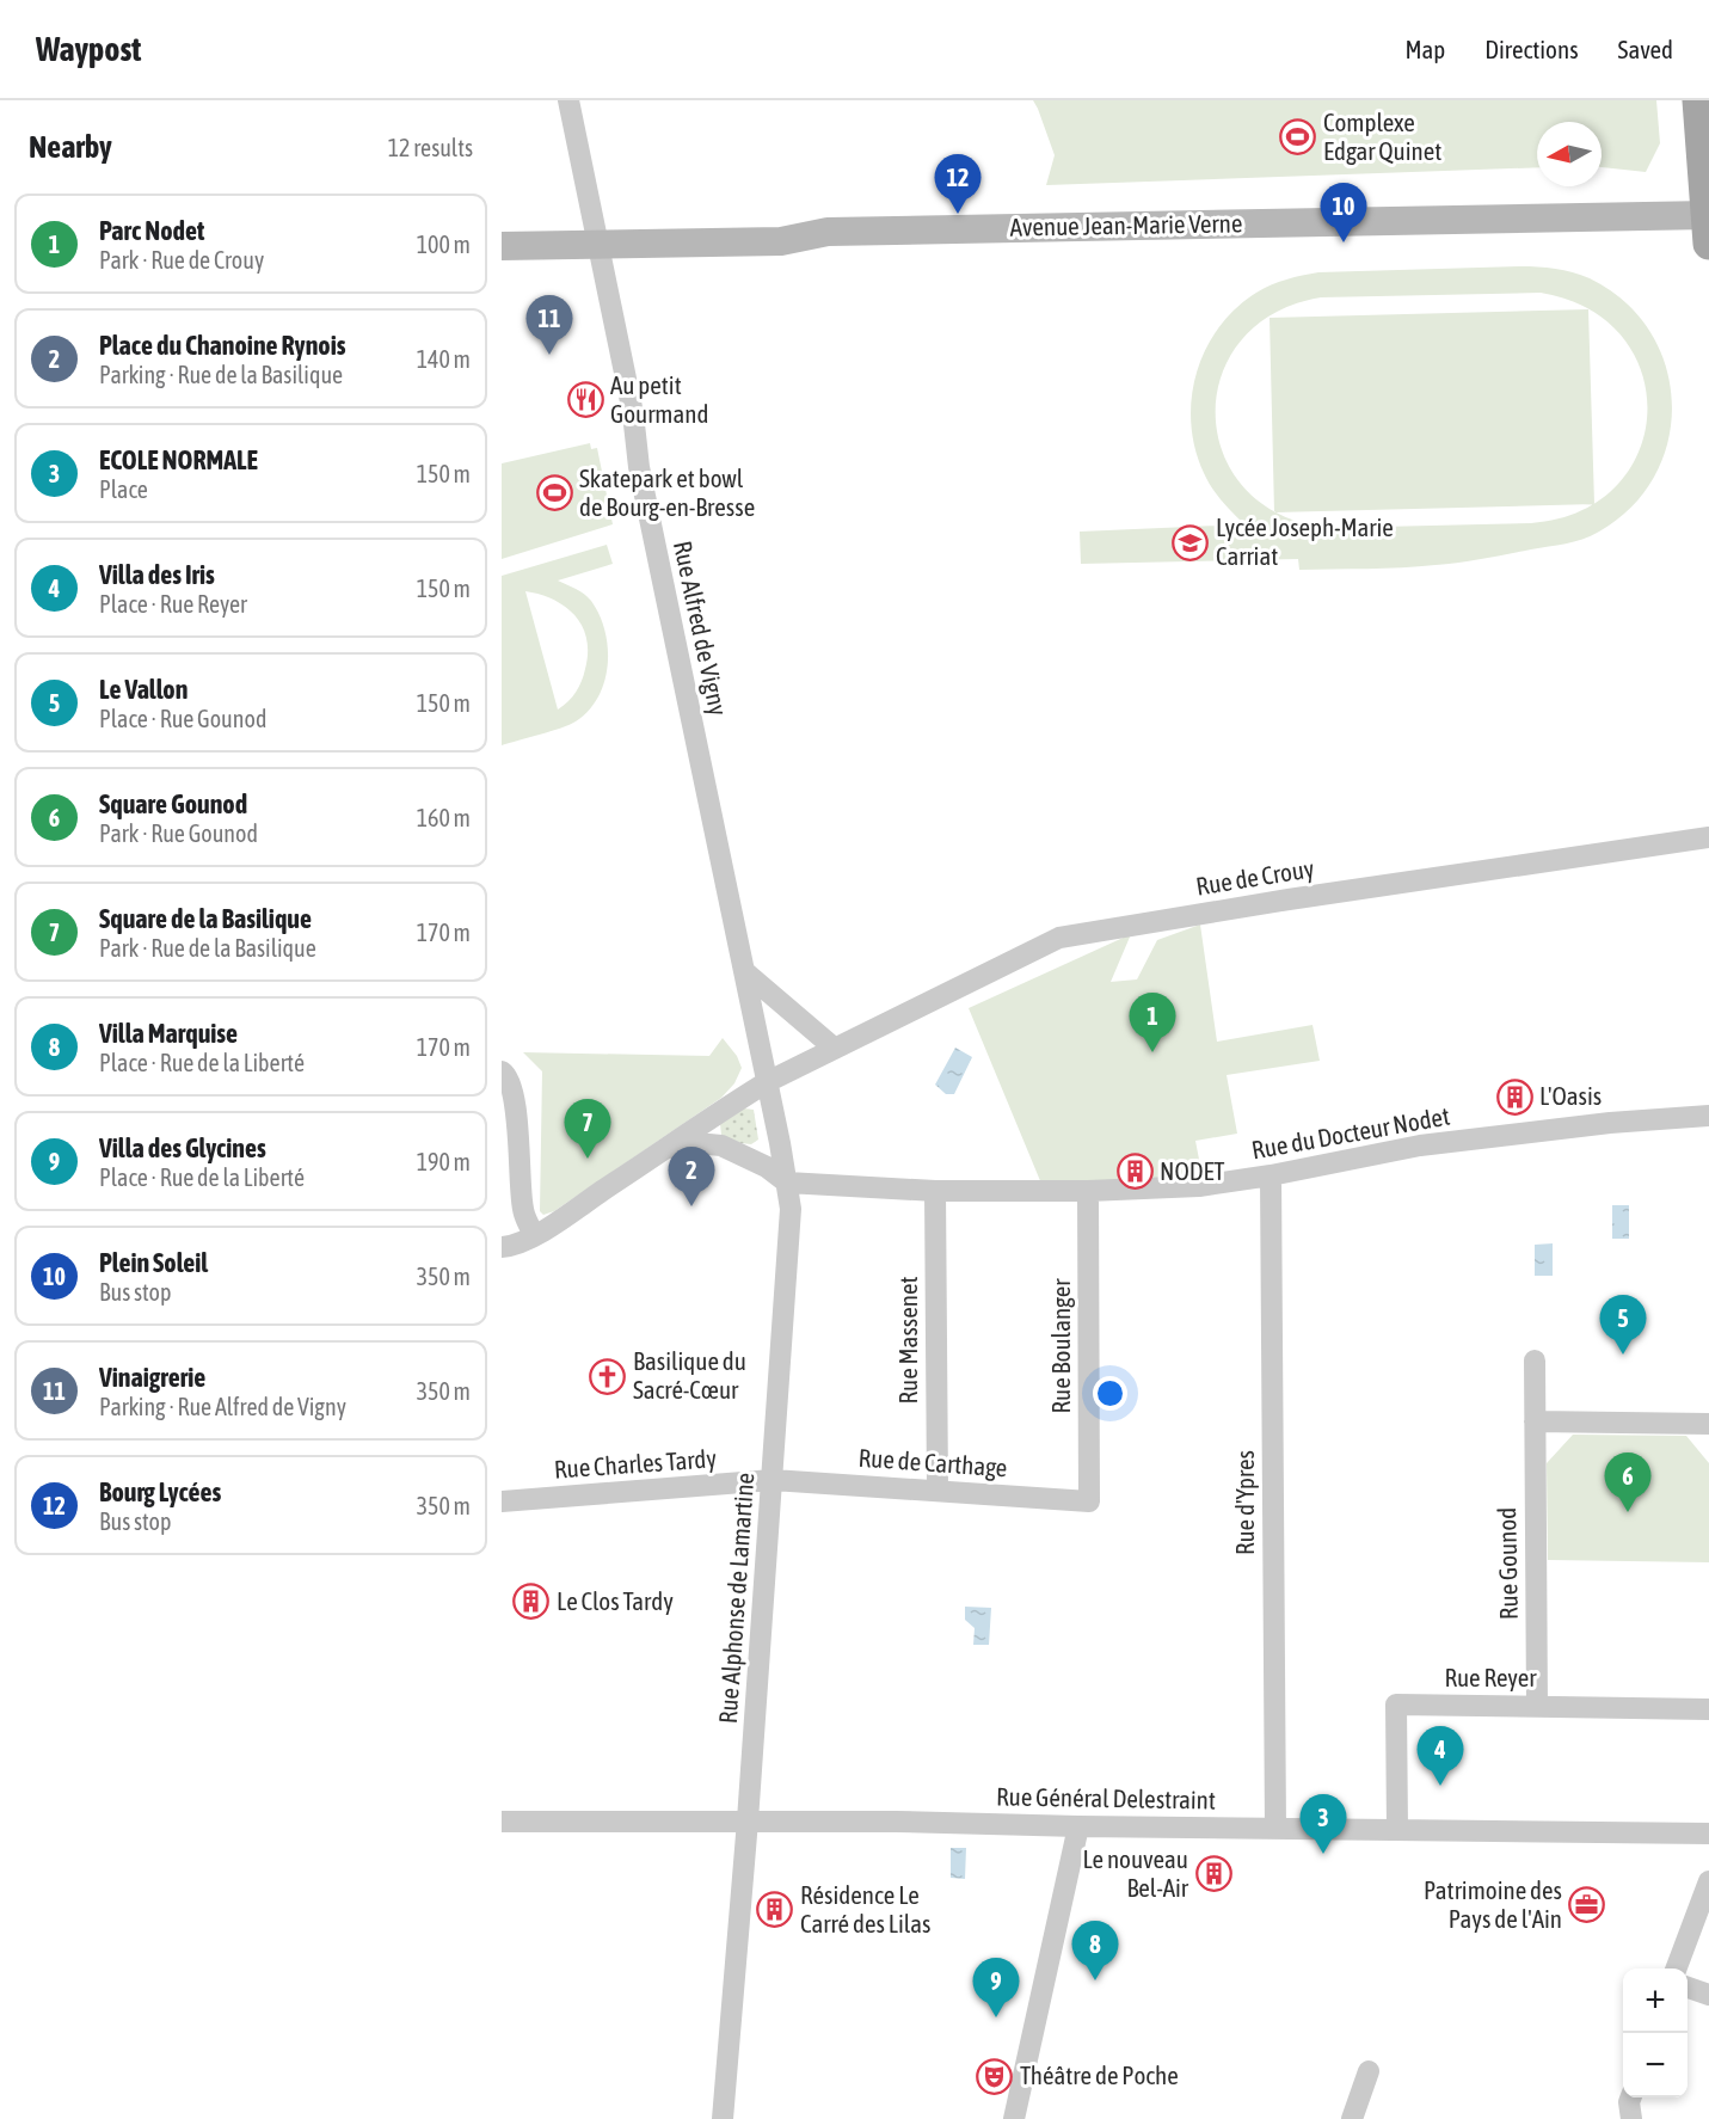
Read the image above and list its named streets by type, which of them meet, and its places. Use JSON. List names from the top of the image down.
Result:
{
  "streets": {
    "street": [
      "Avenue Jean-Marie Verne",
      "Rue Alfred de Vigny",
      "Rue de Crouy",
      "Rue du Docteur Nodet",
      "Rue Massenet",
      "Rue Boulanger",
      "Rue de Carthage",
      "Rue Charles Tardy",
      "Rue d'Ypres",
      "Rue Gounod",
      "Rue Alphonse de Lamartine",
      "Rue Reyer",
      "Rue Général Delestraint"
    ]
  },
  "crossings": [
    ["Avenue Jean-Marie Verne", "Rue Alfred de Vigny"],
    ["Rue Alfred de Vigny", "Rue de Crouy"],
    ["Rue Alfred de Vigny", "Rue Alphonse de Lamartine"],
    ["Rue de Crouy", "Rue Alphonse de Lamartine"],
    ["Rue du Docteur Nodet", "Rue Massenet"],
    ["Rue du Docteur Nodet", "Rue Boulanger"],
    ["Rue du Docteur Nodet", "Rue d'Ypres"],
    ["Rue du Docteur Nodet", "Rue Alphonse de Lamartine"],
    ["Rue Massenet", "Rue de Carthage"],
    ["Rue Boulanger", "Rue de Carthage"],
    ["Rue de Carthage", "Rue Charles Tardy"],
    ["Rue de Carthage", "Rue Alphonse de Lamartine"],
    ["Rue Charles Tardy", "Rue Alphonse de Lamartine"],
    ["Rue d'Ypres", "Rue Général Delestraint"],
    ["Rue Gounod", "Rue Reyer"],
    ["Rue Alphonse de Lamartine", "Rue Général Delestraint"],
    ["Rue Reyer", "Rue Général Delestraint"]
  ],
  "places": {
    "sports": ["Complexe Edgar Quinet", "Skatepark et bowl de Bourg-en-Bresse"],
    "restaurant": ["Au petit Gourmand"],
    "school or university": ["Lycée Joseph-Marie Carriat"],
    "building": [
      "L'Oasis",
      "NODET",
      "Le Clos Tardy",
      "Le nouveau Bel-Air",
      "Résidence Le Carré des Lilas"
    ],
    "church": ["Basilique du Sacré-Cœur"],
    "office": ["Patrimoine des Pays de l'Ain"],
    "theatre": ["Théâtre de Poche"]
  },
  "north": "left",
  "page": {
    "header": "Waypost",
    "nav": ["Map", "Directions", "Saved"],
    "heading": ["Nearby", "12 results"],
    "pins": [
      "12",
      "10",
      "11",
      "1",
      "7",
      "2",
      "5",
      "6",
      "4",
      "3",
      "8",
      "9"
    ],
    "list": [
      {
        "mark": "1",
        "name": "Parc Nodet",
        "note": "Park · Rue de Crouy",
        "value": "100 m"
      },
      {
        "mark": "2",
        "name": "Place du Chanoine Rynois",
        "note": "Parking · Rue de la Basilique",
        "value": "140 m"
      },
      {
        "mark": "3",
        "name": "ECOLE NORMALE",
        "note": "Place",
        "value": "150 m"
      },
      {
        "mark": "4",
        "name": "Villa des Iris",
        "note": "Place · Rue Reyer",
        "value": "150 m"
      },
      {
        "mark": "5",
        "name": "Le Vallon",
        "note": "Place · Rue Gounod",
        "value": "150 m"
      },
      {
        "mark": "6",
        "name": "Square Gounod",
        "note": "Park · Rue Gounod",
        "value": "160 m"
      },
      {
        "mark": "7",
        "name": "Square de la Basilique",
        "note": "Park · Rue de la Basilique",
        "value": "170 m"
      },
      {
        "mark": "8",
        "name": "Villa Marquise",
        "note": "Place · Rue de la Liberté",
        "value": "170 m"
      },
      {
        "mark": "9",
        "name": "Villa des Glycines",
        "note": "Place · Rue de la Liberté",
        "value": "190 m"
      },
      {
        "mark": "10",
        "name": "Plein Soleil",
        "note": "Bus stop",
        "value": "350 m"
      },
      {
        "mark": "11",
        "name": "Vinaigrerie",
        "note": "Parking · Rue Alfred de Vigny",
        "value": "350 m"
      },
      {
        "mark": "12",
        "name": "Bourg Lycées",
        "note": "Bus stop",
        "value": "350 m"
      }
    ],
    "map_buttons": ["+", "−"]
  }
}
